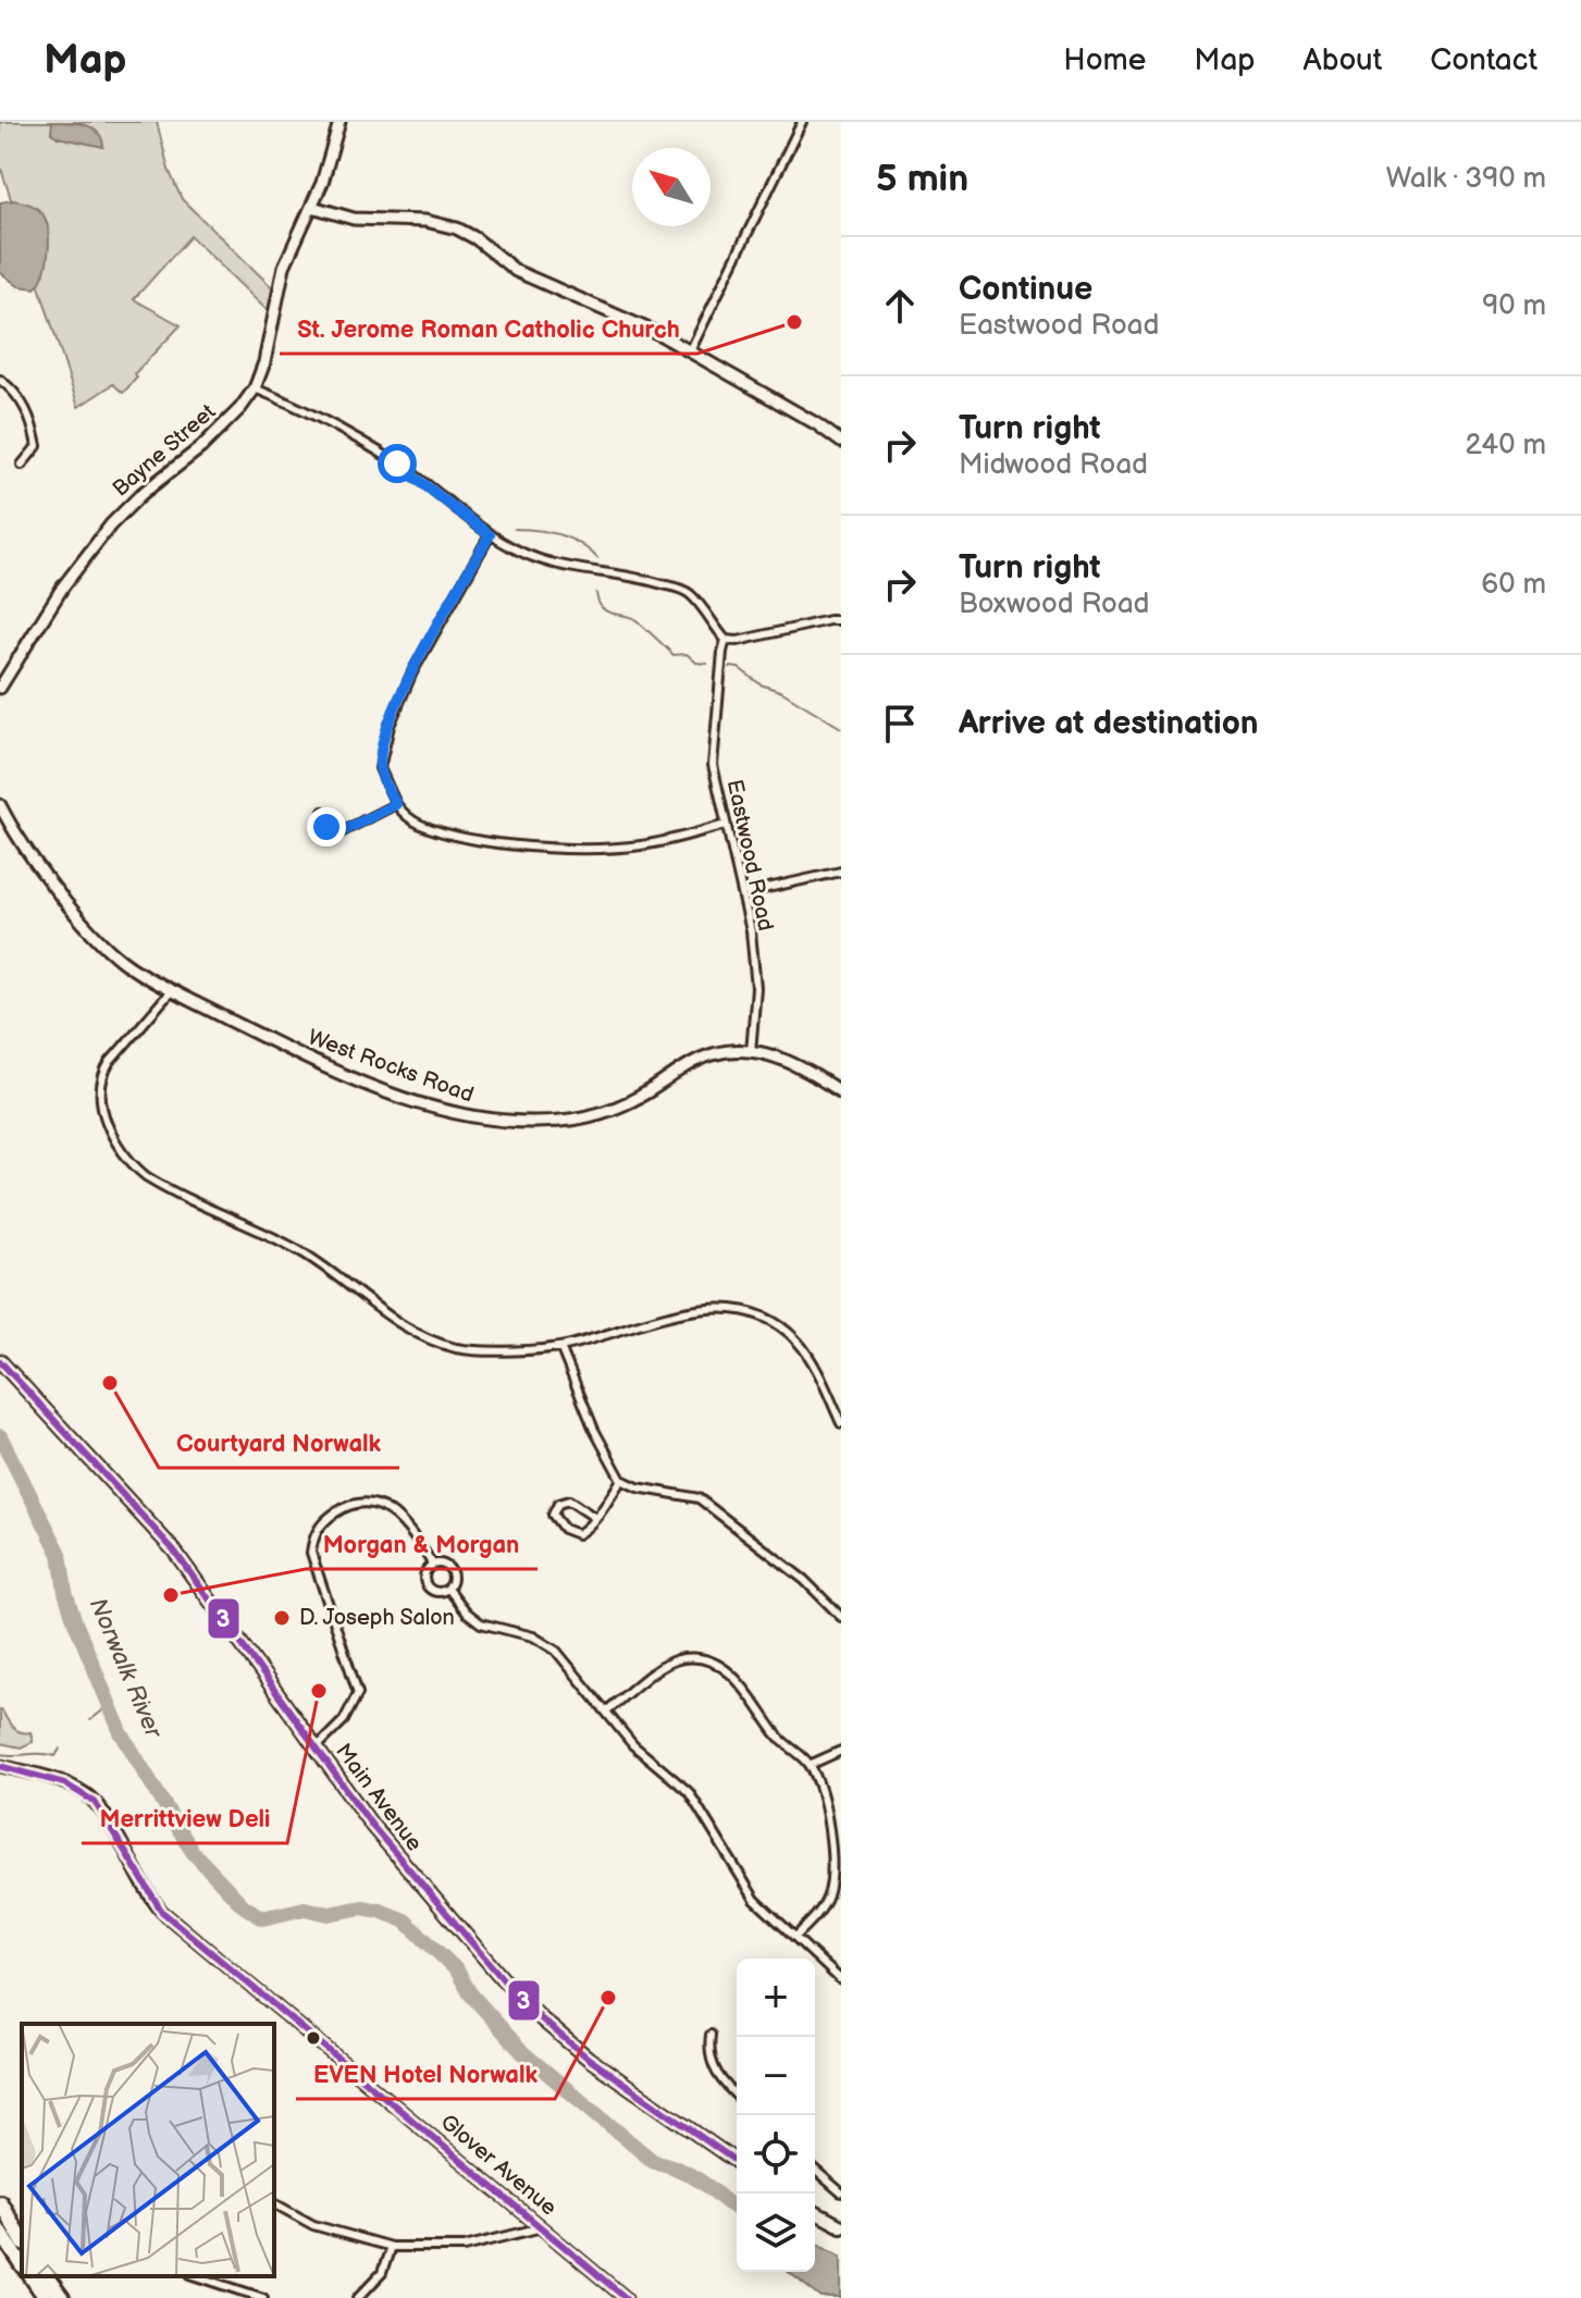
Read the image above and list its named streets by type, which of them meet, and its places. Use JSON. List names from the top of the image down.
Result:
{
  "streets": {
    "main road": ["Main Avenue"],
    "street": [
      "Bayne Street",
      "Eastwood Road",
      "West Rocks Road",
      "Glover Avenue"
    ]
  },
  "crossings": [
    ["Eastwood Road", "West Rocks Road"]
  ],
  "water": ["Norwalk River"],
  "places": [
    "St. Jerome Roman Catholic Church",
    "Courtyard Norwalk",
    "Morgan & Morgan",
    "D. Joseph Salon",
    "Merrittview Deli",
    "EVEN Hotel Norwalk"
  ],
  "lines": ["transit line 3"],
  "north": "top left",
  "page": {
    "header": "Map",
    "nav": [
      "Home",
      "Map",
      "About",
      "Contact"
    ],
    "heading": ["5 min", "Walk · 390 m"],
    "list": [
      ["Continue", "Eastwood Road", "90 m"],
      ["Turn right", "Midwood Road", "240 m"],
      ["Turn right", "Boxwood Road", "60 m"],
      "Arrive at destination"
    ],
    "map_buttons": ["+", "−"]
  }
}
